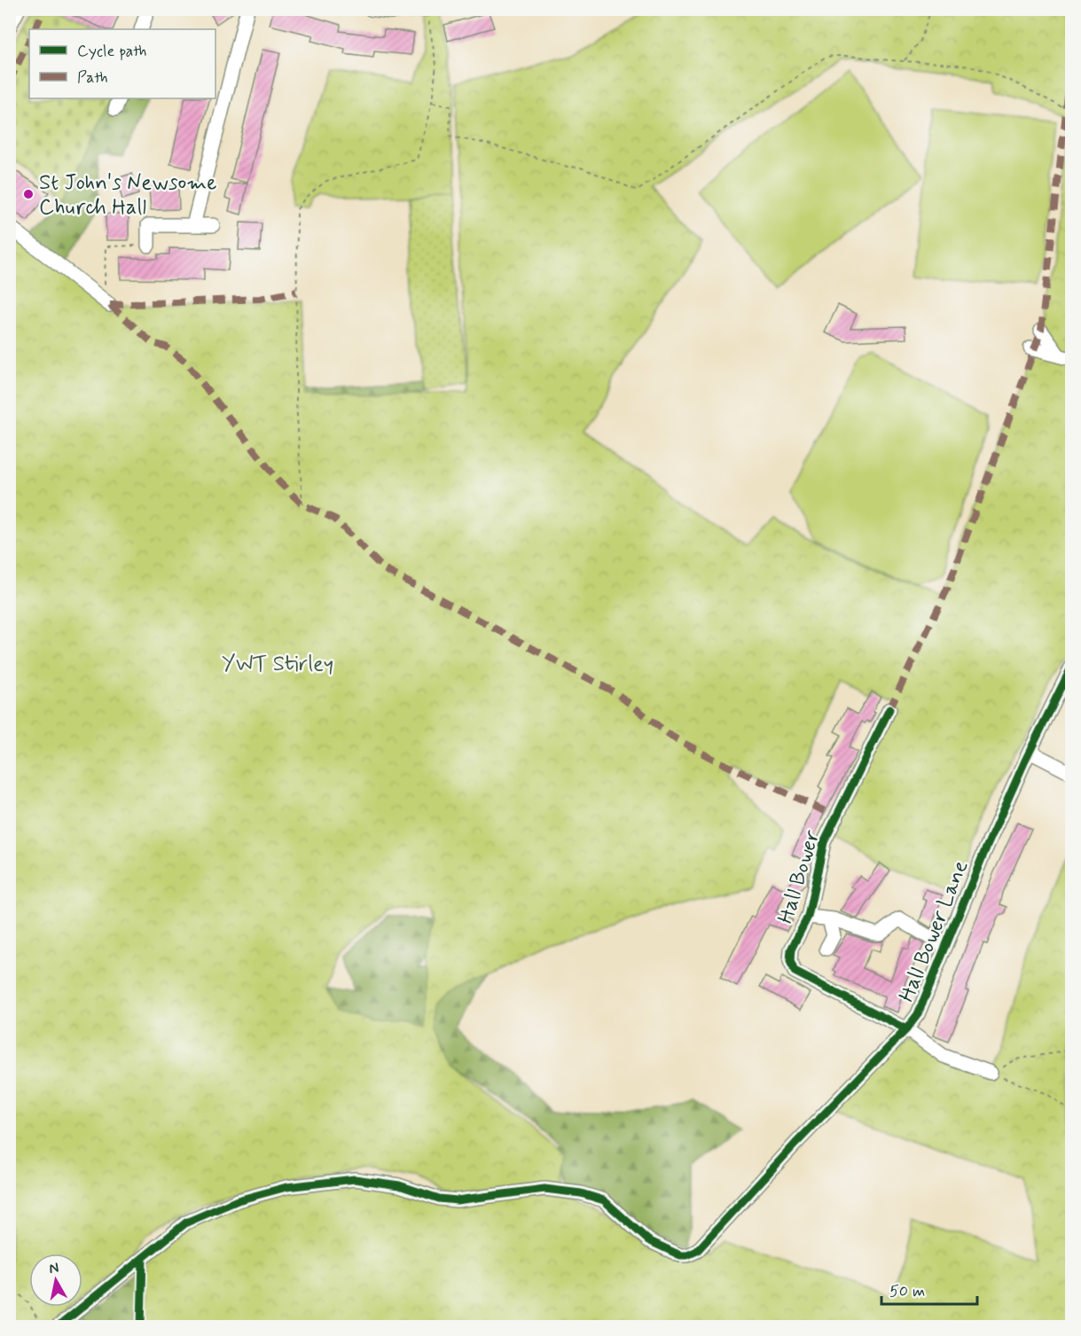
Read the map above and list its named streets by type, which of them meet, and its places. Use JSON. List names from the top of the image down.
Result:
{
  "streets": {
    "street": ["Hall Bower", "Hall Bower Lane"]
  },
  "crossings": [
    ["Hall Bower", "Hall Bower Lane"]
  ],
  "parks": ["YWT Stirley"],
  "places": ["St John's Newsome Church Hall"],
  "legend": ["Cycle path", "Path"],
  "scale_bar": "50 m",
  "north": "top"
}
